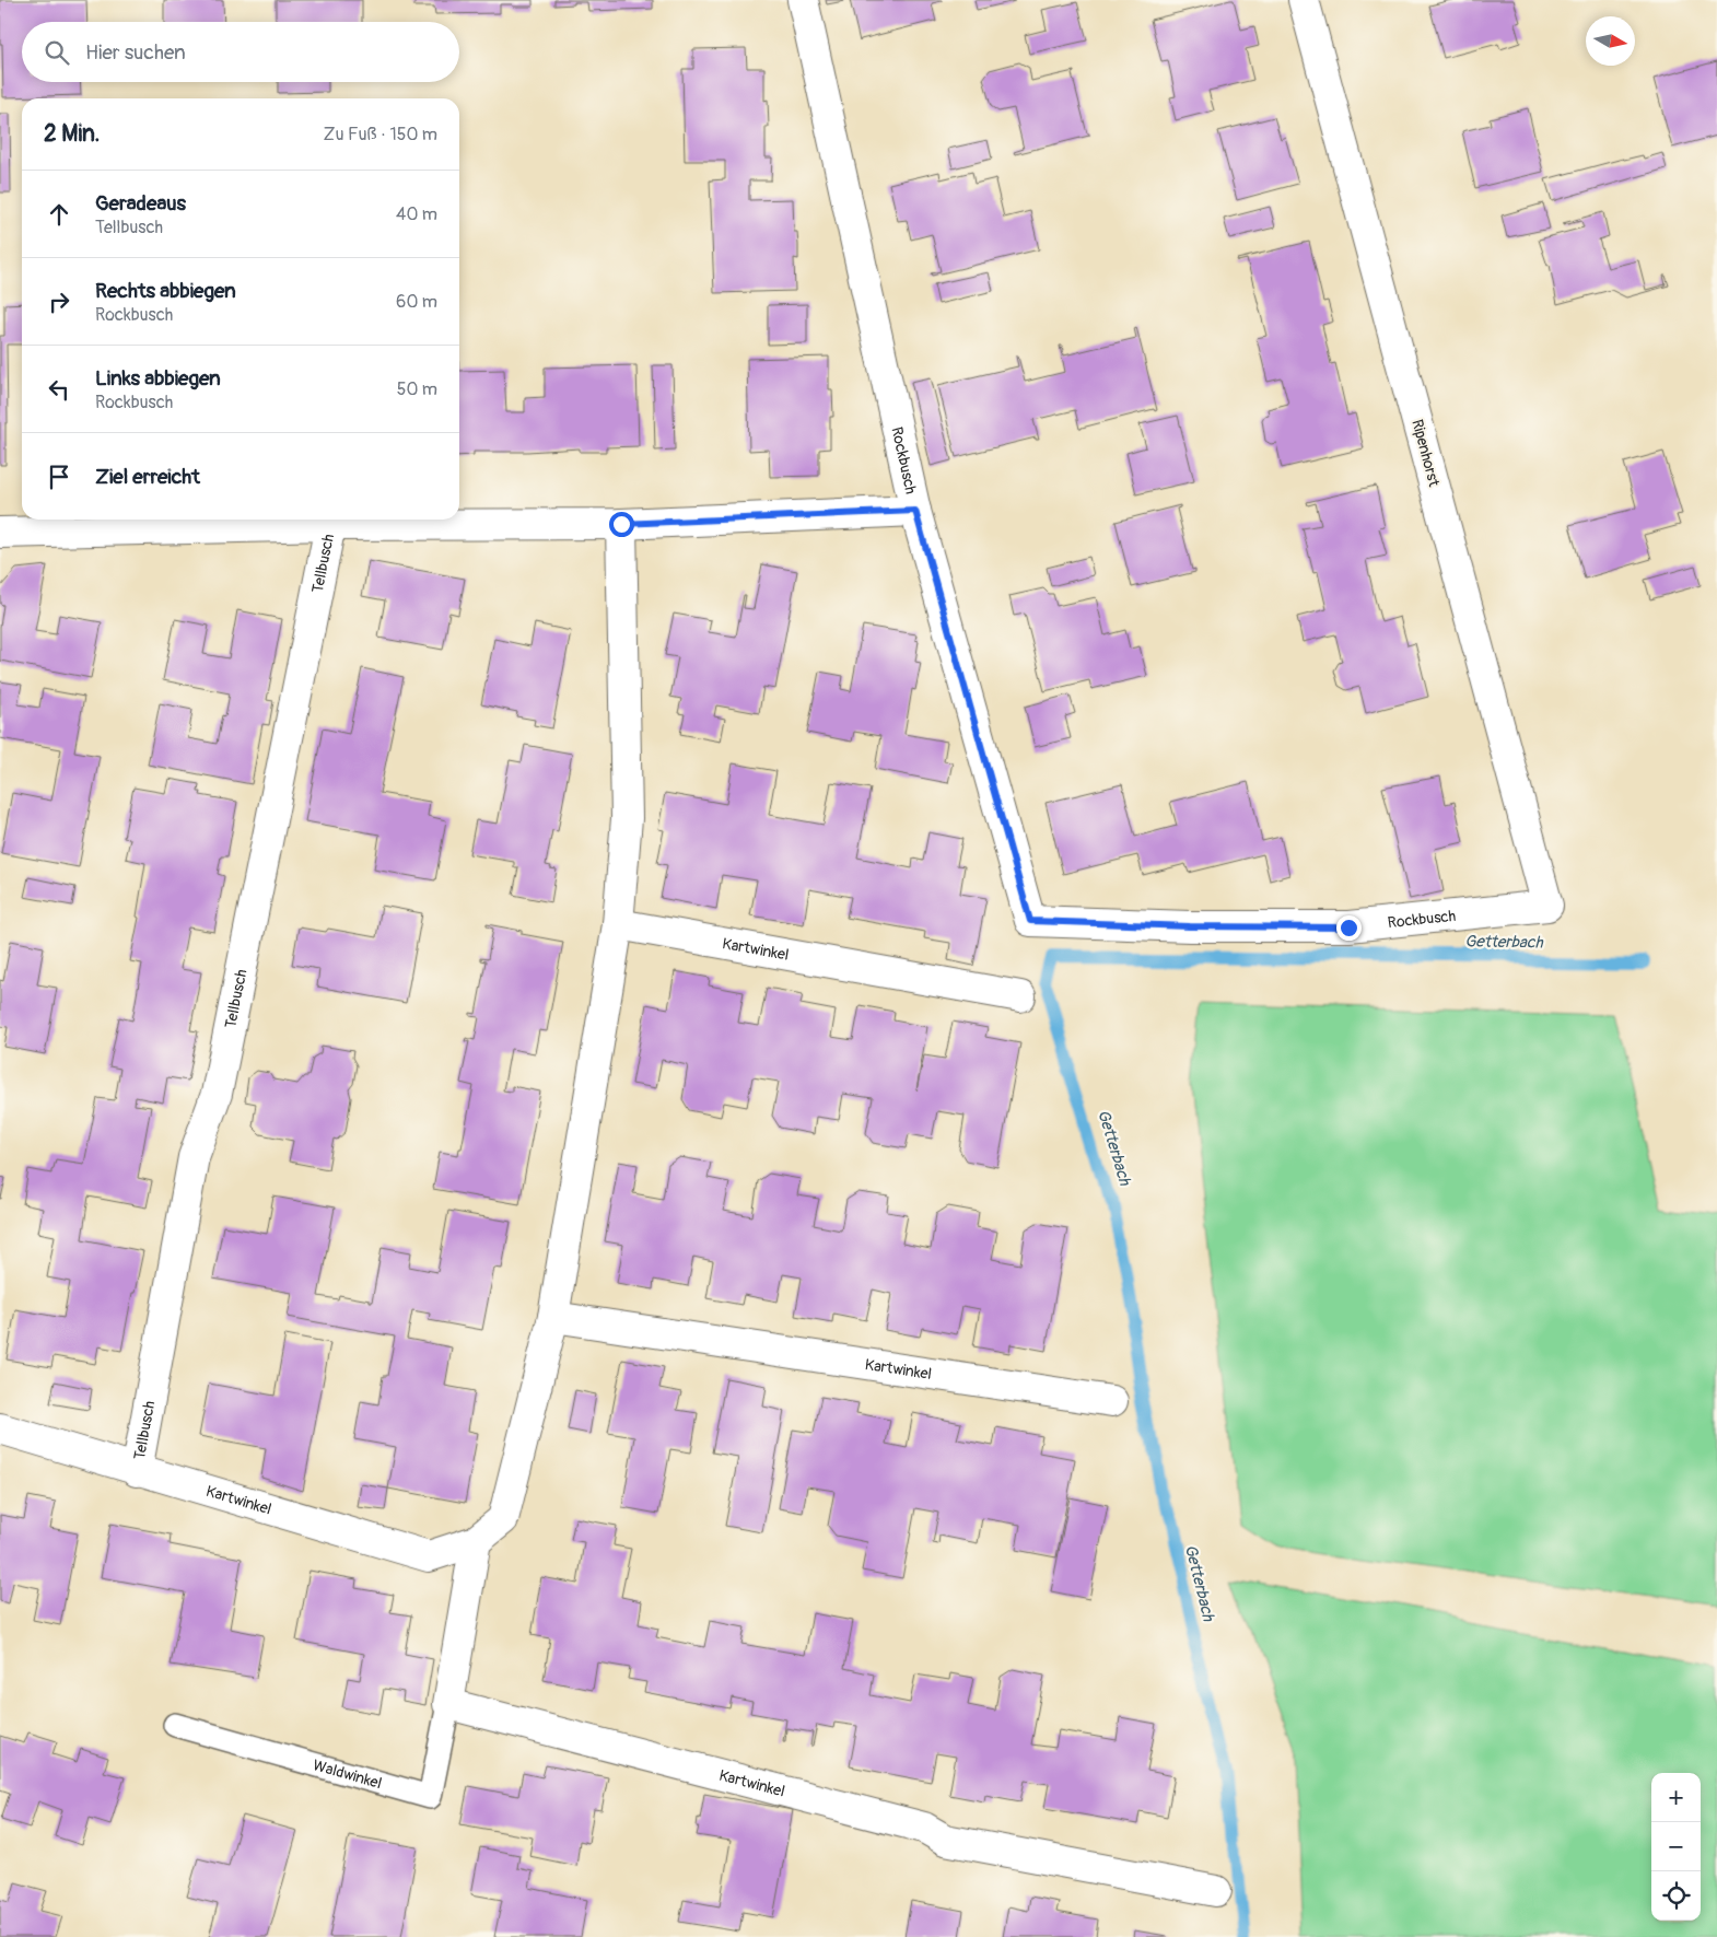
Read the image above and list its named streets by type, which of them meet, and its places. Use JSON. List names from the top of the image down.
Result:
{
  "streets": {
    "street": [
      "Ripenhorst",
      "Rockbusch",
      "Tellbusch",
      "Kartwinkel"
    ],
    "lane": ["Waldwinkel"]
  },
  "crossings": [
    ["Ripenhorst", "Rockbusch"],
    ["Rockbusch", "Tellbusch"],
    ["Tellbusch", "Kartwinkel"],
    ["Kartwinkel", "Waldwinkel"]
  ],
  "water": ["Getterbach"],
  "north": "right",
  "page": {
    "search": "Hier suchen",
    "heading": ["2 Min.", "Zu Fuß · 150 m"],
    "list": [
      ["Geradeaus", "Tellbusch", "40 m"],
      ["Rechts abbiegen", "Rockbusch", "60 m"],
      ["Links abbiegen", "Rockbusch", "50 m"],
      "Ziel erreicht"
    ],
    "map_buttons": ["+", "−"]
  }
}
